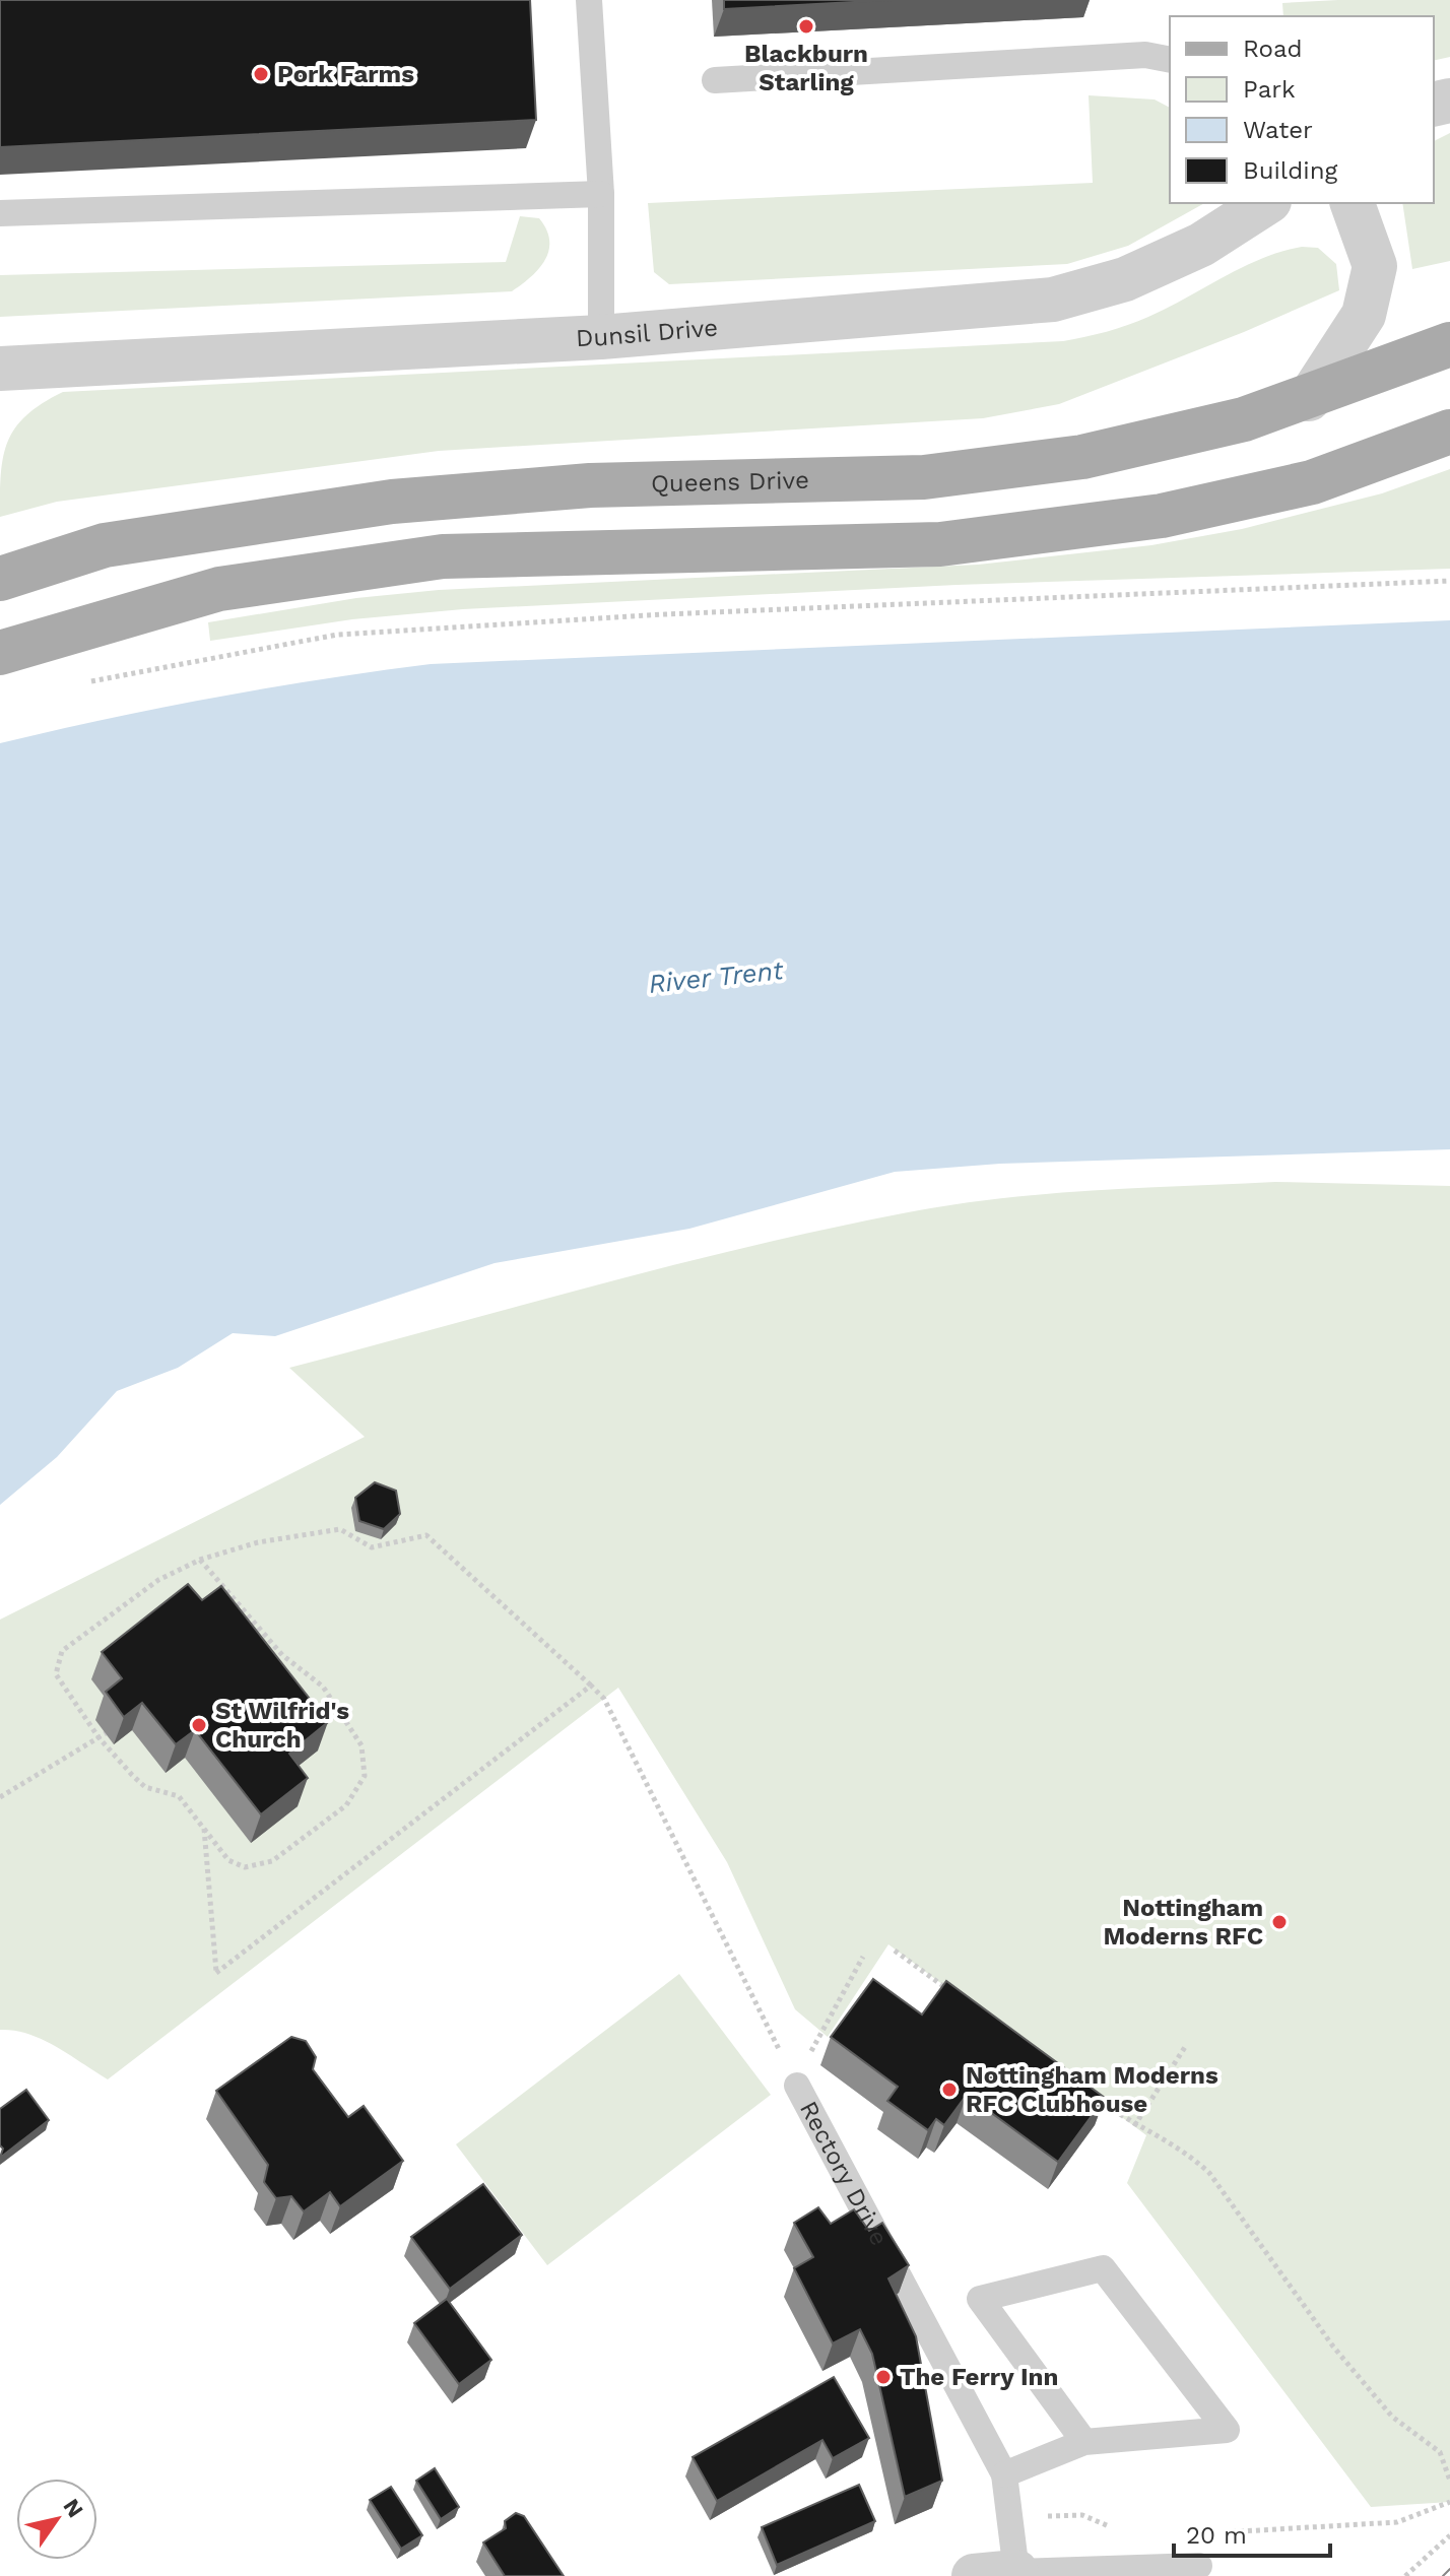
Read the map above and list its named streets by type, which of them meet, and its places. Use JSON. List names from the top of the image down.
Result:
{
  "streets": {
    "main road": ["Queens Drive"],
    "street": ["Dunsil Drive"],
    "lane": ["Rectory Drive"]
  },
  "water": ["River Trent"],
  "places": [
    "Blackburn Starling",
    "Pork Farms",
    "St Wilfrid's Church",
    "Nottingham Moderns RFC",
    "Nottingham Moderns RFC Clubhouse",
    "The Ferry Inn"
  ],
  "legend": [
    "Road",
    "Park",
    "Water",
    "Building"
  ],
  "scale_bar": "20 m",
  "north": "top right"
}
